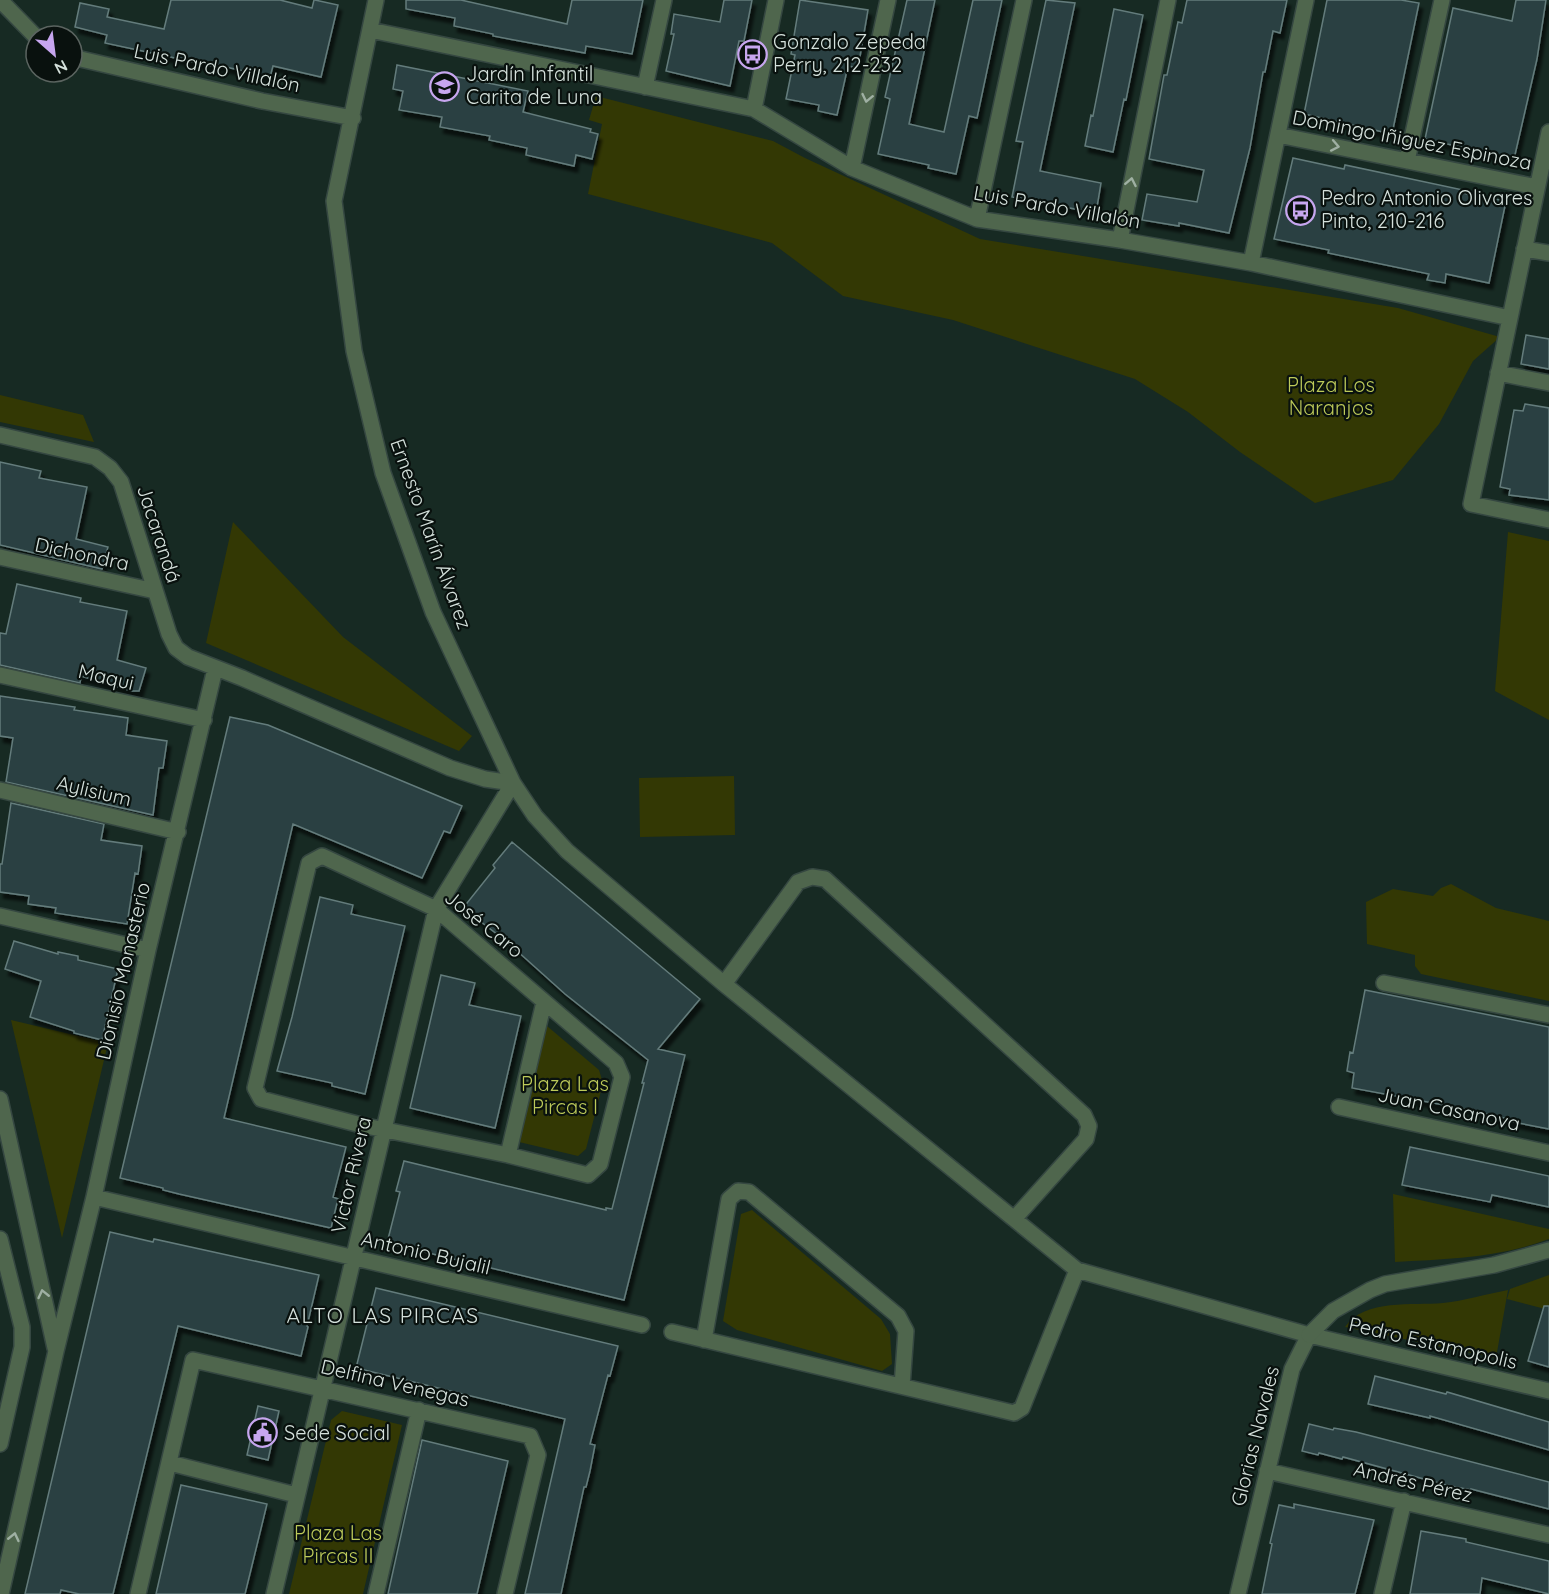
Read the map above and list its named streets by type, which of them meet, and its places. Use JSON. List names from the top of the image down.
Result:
{
  "streets": {
    "street": [
      "Luis Pardo Villalón",
      "Domingo Iñiguez Espinoza",
      "Jacarandá",
      "Ernesto Marín Álvarez",
      "Dichondra",
      "Maqui",
      "Aylisium",
      "José Caro",
      "Dionisio Monasterio",
      "Juan Casanova",
      "Victor Rivera",
      "Antonio Bujalil",
      "Pedro Estamopolis",
      "Delfina Venegas",
      "Glorias Navales",
      "Andrés Pérez"
    ]
  },
  "crossings": [
    ["Luis Pardo Villalón", "Ernesto Marín Álvarez"],
    ["Jacarandá", "Dichondra"],
    ["Jacarandá", "Dionisio Monasterio"],
    ["Ernesto Marín Álvarez", "Victor Rivera"],
    ["Ernesto Marín Álvarez", "Pedro Estamopolis"],
    ["Maqui", "Dionisio Monasterio"],
    ["Aylisium", "Dionisio Monasterio"],
    ["José Caro", "Victor Rivera"],
    ["Dionisio Monasterio", "Antonio Bujalil"],
    ["Victor Rivera", "Antonio Bujalil"],
    ["Victor Rivera", "Delfina Venegas"],
    ["Pedro Estamopolis", "Glorias Navales"],
    ["Glorias Navales", "Andrés Pérez"]
  ],
  "one_way": ["Domingo Iñiguez Espinoza"],
  "districts": ["ALTO LAS PIRCAS"],
  "parks": ["Plaza Los Naranjos", "Plaza Las Pircas I", "Plaza Las Pircas II"],
  "places": {
    "bus stop": ["Gonzalo Zepeda Perry, 212-232", "Pedro Antonio Olivares Pinto, 210-216"],
    "school or university": ["Jardín Infantil Carita de Luna"],
    "public building": ["Sede Social"]
  },
  "north": "bottom right"
}
